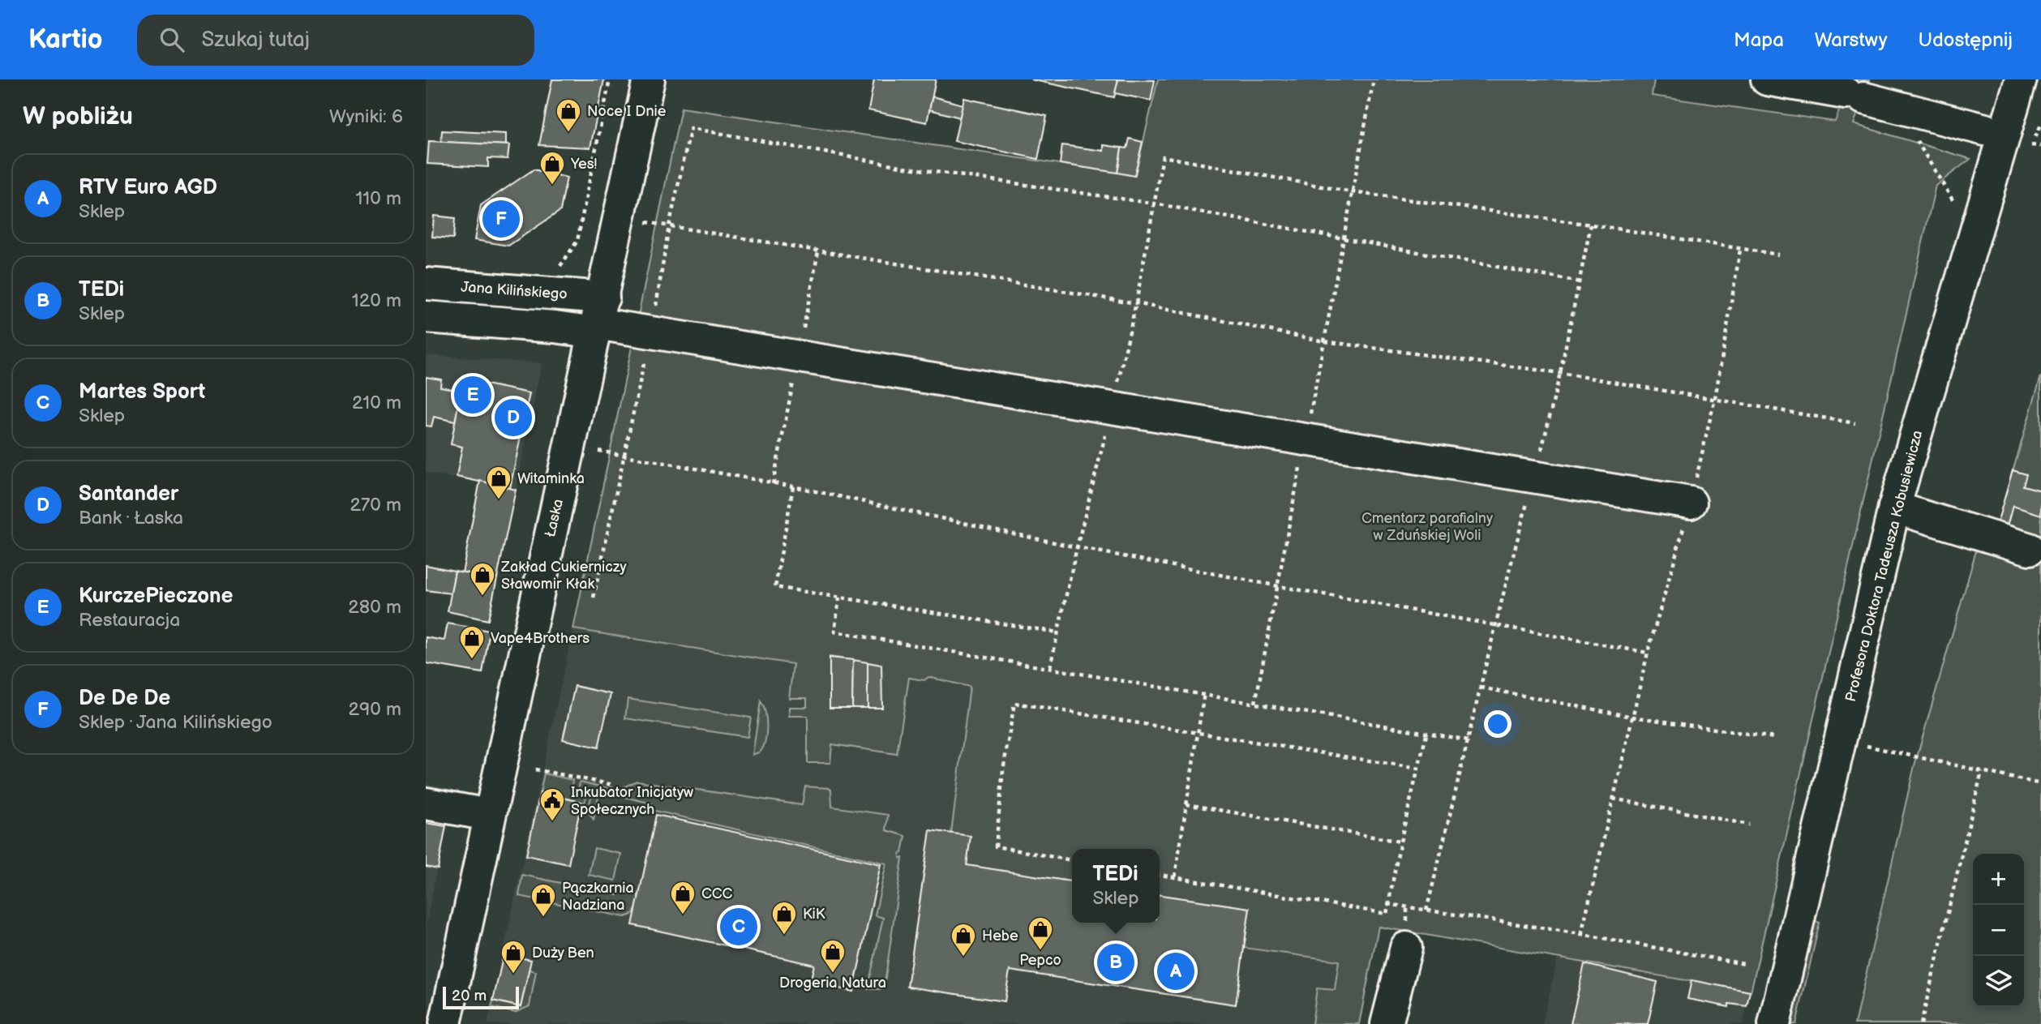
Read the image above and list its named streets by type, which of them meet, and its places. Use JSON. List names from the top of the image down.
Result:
{
  "streets": {
    "street": ["Jana Kilińskiego", "Łaska", "Profesora Doktora Tadeusza Kobusiewicza"]
  },
  "crossings": [
    ["Jana Kilińskiego", "Łaska"]
  ],
  "parks": ["Cmentarz parafialny w Zduńskiej Woli"],
  "places": {
    "shop": [
      "Noce I Dnie",
      "Yes!",
      "Witaminka",
      "Zakład Cukierniczy Sławomir Kłak",
      "Vape4Brothers",
      "CCC",
      "Pączkarnia Nadziana",
      "KiK",
      "Pepco",
      "Hebe",
      "Drogeria Natura",
      "Duży Ben"
    ],
    "public building": ["Inkubator Inicjatyw Społecznych"]
  },
  "scale_bar": "20 m",
  "page": {
    "header": "Kartio",
    "search": "Szukaj tutaj",
    "nav": ["Mapa", "Warstwy", "Udostępnij"],
    "heading": ["W pobliżu", "Wyniki: 6"],
    "list": [
      {
        "mark": "A",
        "name": "RTV Euro AGD",
        "note": "Sklep",
        "value": "110 m"
      },
      {
        "mark": "B",
        "name": "TEDi",
        "note": "Sklep",
        "value": "120 m"
      },
      {
        "mark": "C",
        "name": "Martes Sport",
        "note": "Sklep",
        "value": "210 m"
      },
      {
        "mark": "D",
        "name": "Santander",
        "note": "Bank · Łaska",
        "value": "270 m"
      },
      {
        "mark": "E",
        "name": "KurczePieczone",
        "note": "Restauracja",
        "value": "280 m"
      },
      {
        "mark": "F",
        "name": "De De De",
        "note": "Sklep · Jana Kilińskiego",
        "value": "290 m"
      }
    ],
    "pins": [
      "F",
      "E",
      "D",
      "C",
      "B",
      "A"
    ],
    "popup": ["TEDi", "Sklep"],
    "map_buttons": ["+", "−"],
    "scale": "20 m"
  }
}
